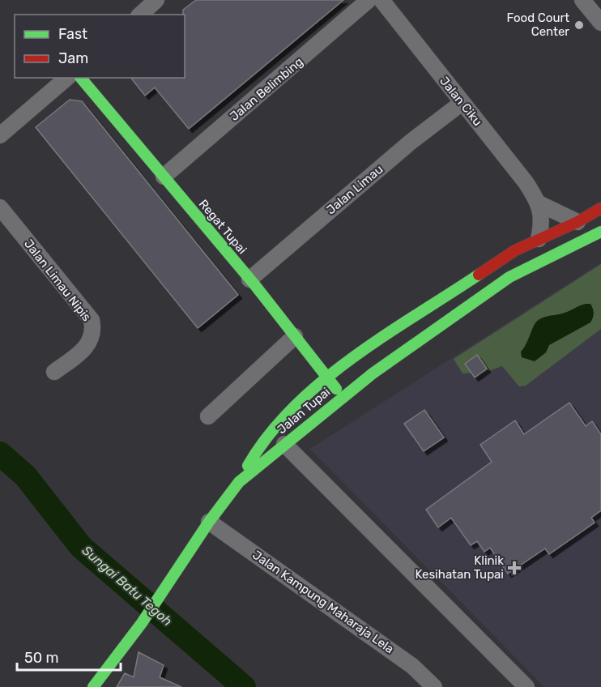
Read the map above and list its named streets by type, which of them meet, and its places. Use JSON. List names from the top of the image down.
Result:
{
  "streets": {
    "main road": ["Regat Tupai", "Jalan Tupai"],
    "street": [
      "Jalan Belimbing",
      "Jalan Ciku",
      "Jalan Limau",
      "Jalan Limau Nipis",
      "Jalan Kampung Maharaja Lela"
    ]
  },
  "crossings": [
    ["Jalan Belimbing", "Regat Tupai"],
    ["Jalan Ciku", "Jalan Limau"],
    ["Jalan Limau", "Regat Tupai"],
    ["Regat Tupai", "Jalan Tupai"],
    ["Jalan Tupai", "Jalan Kampung Maharaja Lela"]
  ],
  "water": ["Sungai Batu Tegoh"],
  "places": {
    "other": ["Food Court Center"],
    "health": ["Klinik Kesihatan Tupai"]
  },
  "legend": ["Fast", "Jam"],
  "scale_bar": "50 m"
}
